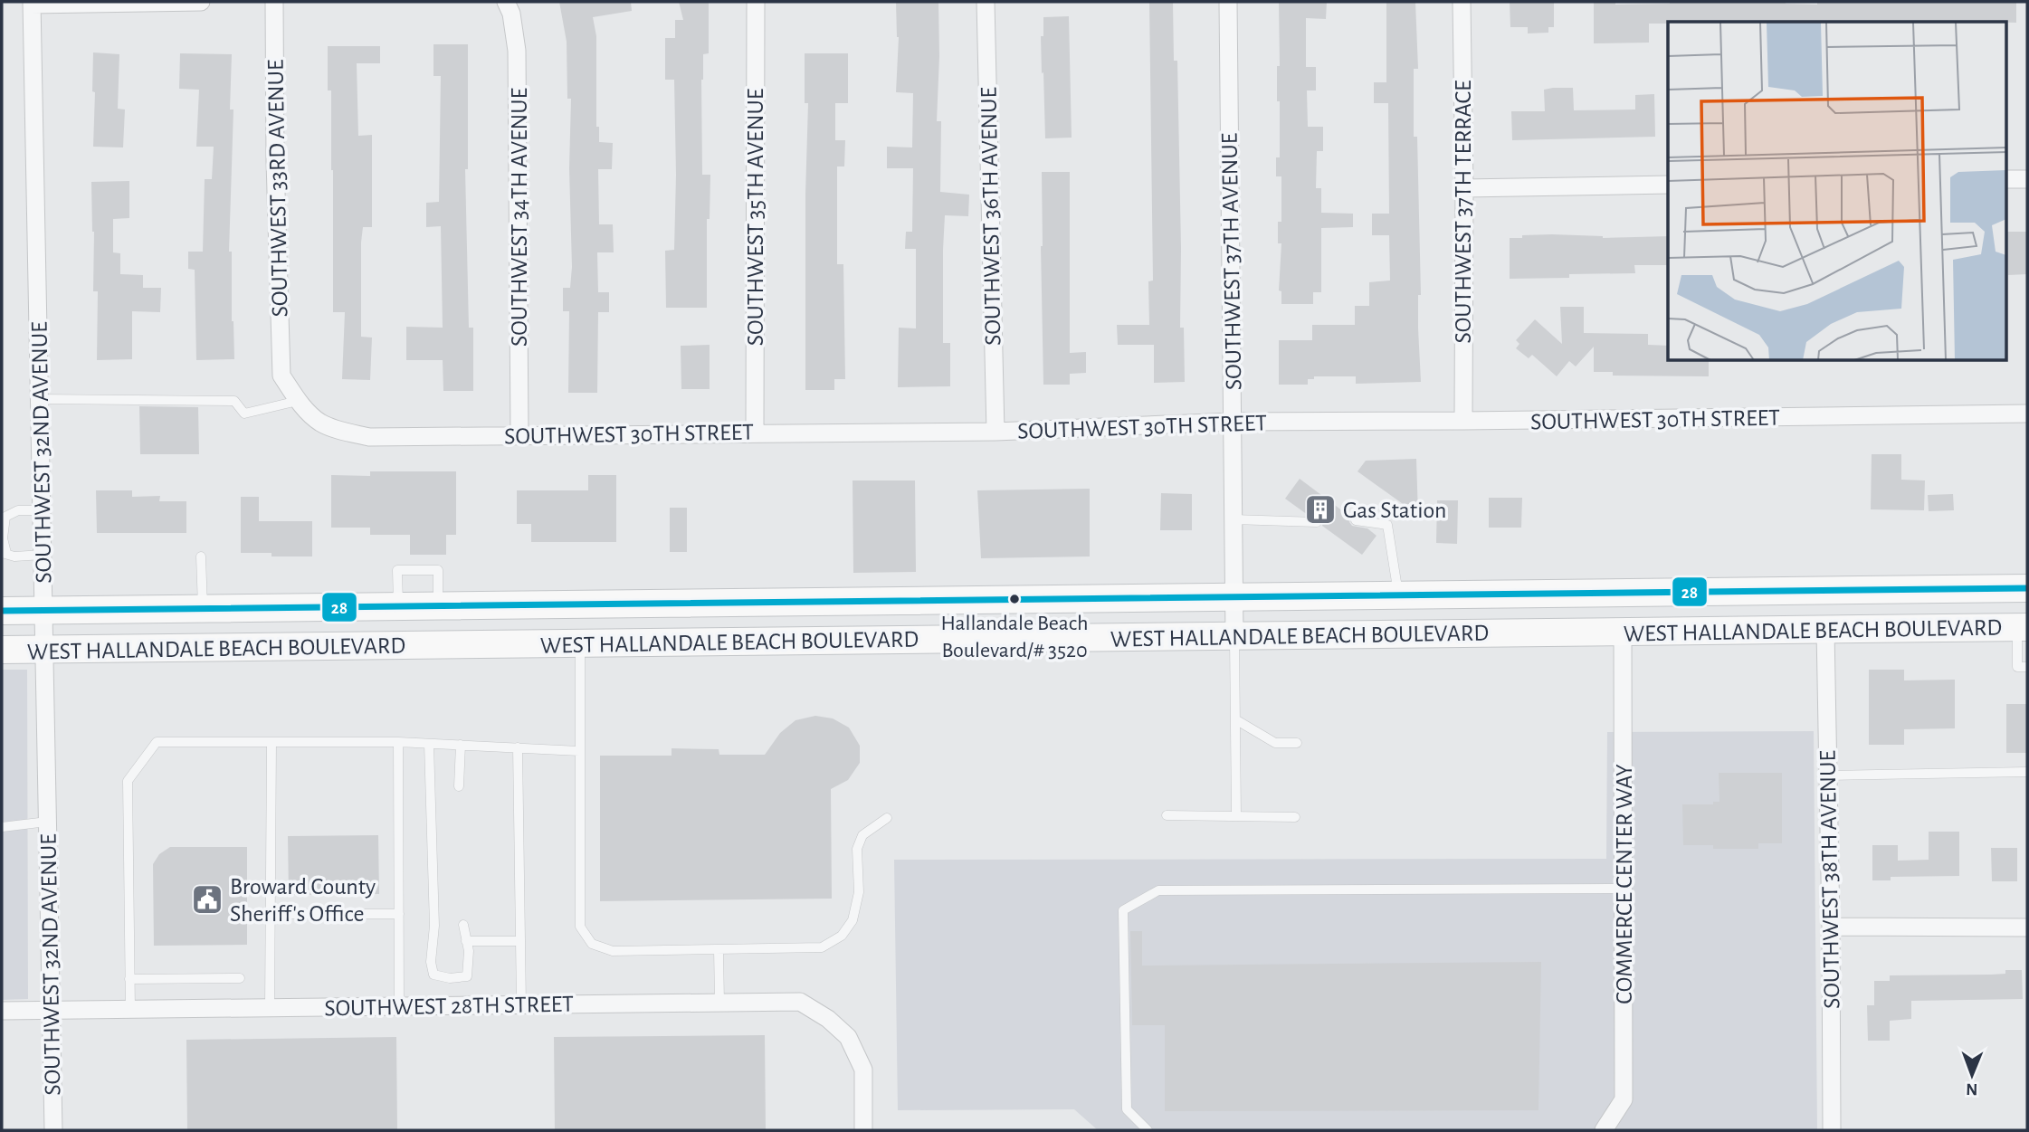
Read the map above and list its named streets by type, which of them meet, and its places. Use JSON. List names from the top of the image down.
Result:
{
  "streets": {
    "main road": ["WEST HALLANDALE BEACH BOULEVARD"],
    "street": [
      "SOUTHWEST 33RD AVENUE",
      "SOUTHWEST 37TH TERRACE",
      "SOUTHWEST 36TH AVENUE",
      "SOUTHWEST 34TH AVENUE",
      "SOUTHWEST 35TH AVENUE",
      "SOUTHWEST 37TH AVENUE",
      "SOUTHWEST 30TH STREET",
      "SOUTHWEST 32ND AVENUE",
      "SOUTHWEST 38TH AVENUE",
      "COMMERCE CENTER WAY",
      "SOUTHWEST 28TH STREET"
    ]
  },
  "crossings": [
    ["SOUTHWEST 33RD AVENUE", "SOUTHWEST 30TH STREET"],
    ["SOUTHWEST 37TH TERRACE", "SOUTHWEST 30TH STREET"],
    ["SOUTHWEST 36TH AVENUE", "SOUTHWEST 30TH STREET"],
    ["SOUTHWEST 34TH AVENUE", "SOUTHWEST 30TH STREET"],
    ["SOUTHWEST 35TH AVENUE", "SOUTHWEST 30TH STREET"],
    ["SOUTHWEST 37TH AVENUE", "SOUTHWEST 30TH STREET"],
    ["SOUTHWEST 37TH AVENUE", "WEST HALLANDALE BEACH BOULEVARD"],
    ["SOUTHWEST 32ND AVENUE", "WEST HALLANDALE BEACH BOULEVARD"],
    ["SOUTHWEST 32ND AVENUE", "SOUTHWEST 28TH STREET"],
    ["WEST HALLANDALE BEACH BOULEVARD", "SOUTHWEST 38TH AVENUE"],
    ["WEST HALLANDALE BEACH BOULEVARD", "COMMERCE CENTER WAY"]
  ],
  "places": {
    "building": ["Gas Station"],
    "other": ["Hallandale Beach Boulevard/# 3520"],
    "public building": ["Broward County Sheriff's Office"]
  },
  "lines": ["transit line 28"],
  "north": "bottom"
}
